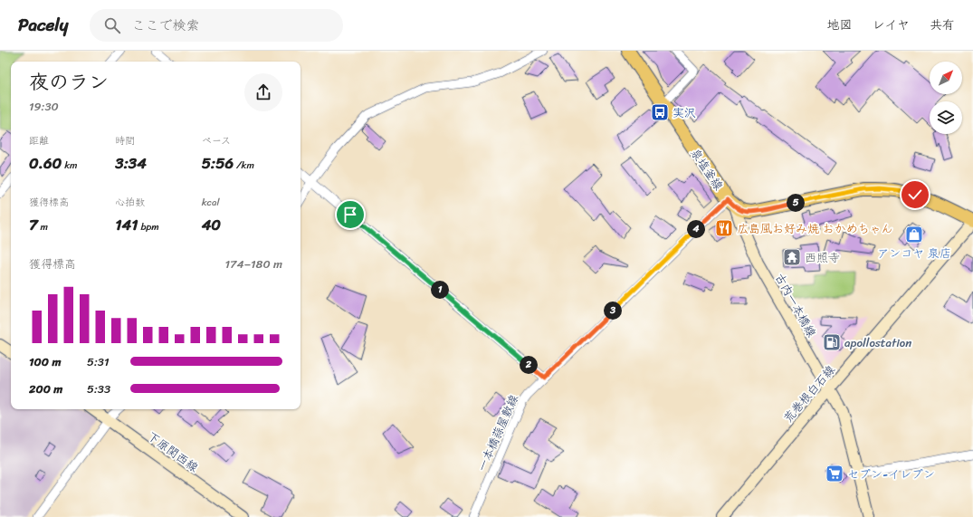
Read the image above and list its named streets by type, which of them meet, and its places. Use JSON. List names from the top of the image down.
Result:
{
  "streets": {
    "main road": ["泉塩釜線"],
    "street": [
      "古内一本橋線",
      "荒巻根白石線",
      "一本橋蒜屋敷線",
      "下原関西線"
    ]
  },
  "crossings": [
    ["泉塩釜線", "古内一本橋線"],
    ["泉塩釜線", "一本橋蒜屋敷線"],
    ["古内一本橋線", "荒巻根白石線"],
    ["古内一本橋線", "一本橋蒜屋敷線"]
  ],
  "places": {
    "bus stop": ["実沢"],
    "restaurant": ["広島風お好み焼 おかめちゃん"],
    "shop": ["アンコヤ 泉店"],
    "temple": ["西照寺"],
    "fuel station": ["apollostation"],
    "supermarket": ["セブン-イレブン"]
  },
  "north": "top right",
  "page": {
    "header": "Pacely",
    "search": "ここで検索",
    "nav": ["地図", "レイヤ", "共有"],
    "heading": ["夜のラン", "19:30"],
    "stats": [
      ["距離", "0.60 km"],
      ["時間", "3:34"],
      ["ペース", "5:56 /km"],
      ["獲得標高", "7 m"],
      ["心拍数", "141 bpm"],
      ["kcal", "40"]
    ],
    "pins": [
      "5",
      "4",
      "1",
      "3",
      "2"
    ],
    "chart": ["獲得標高", "174–180 m"],
    "list": [
      {
        "name": "100 m",
        "note": "5:31"
      },
      {
        "name": "200 m",
        "note": "5:33"
      }
    ]
  }
}
